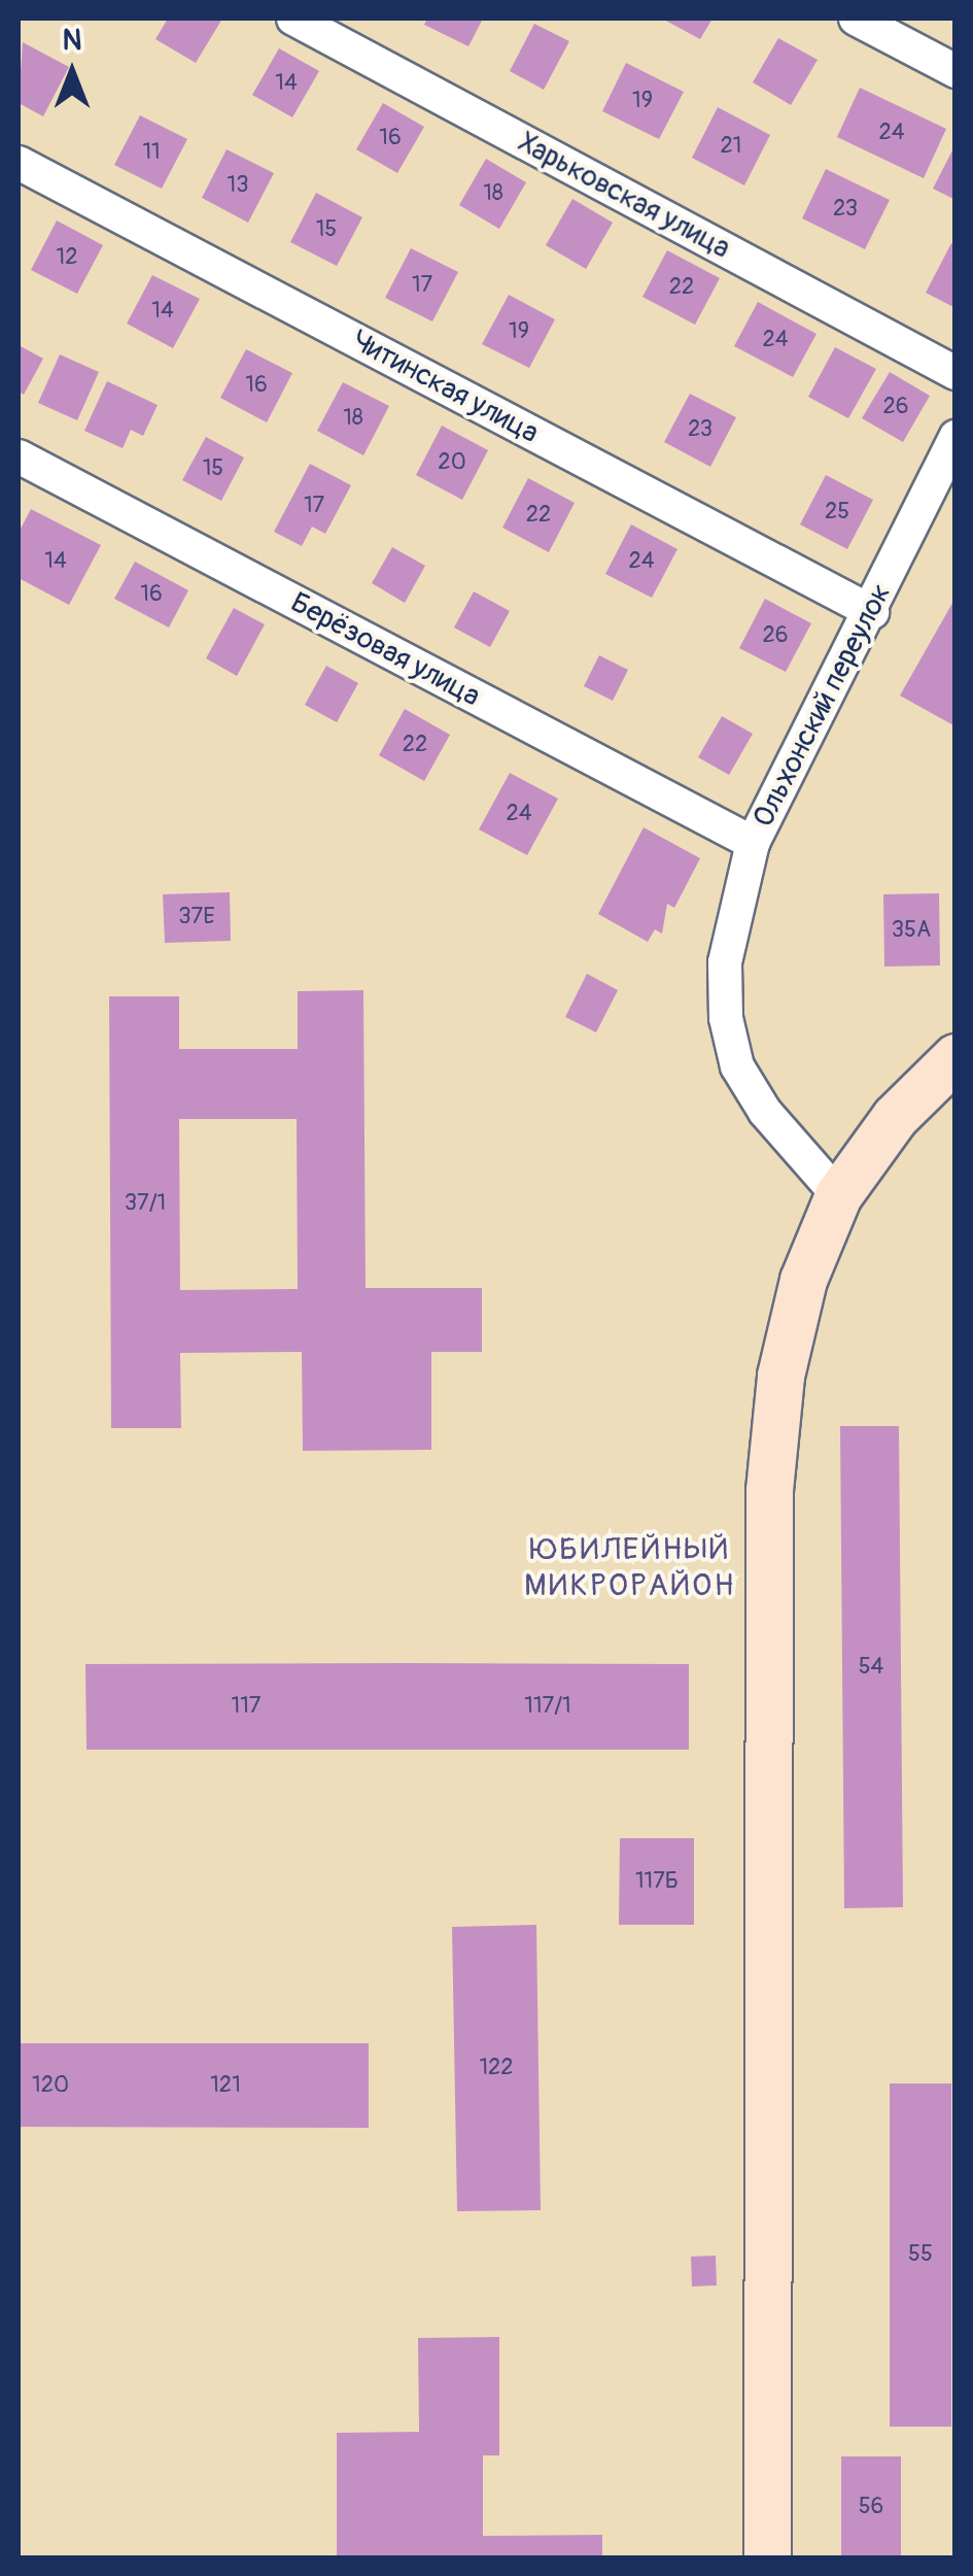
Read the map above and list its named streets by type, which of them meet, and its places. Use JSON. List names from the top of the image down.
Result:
{
  "streets": {
    "street": [
      "Харьковская улица",
      "Читинская улица",
      "Берёзовая улица",
      "Ольхонский переулок"
    ]
  },
  "crossings": [
    ["Читинская улица", "Ольхонский переулок"],
    ["Берёзовая улица", "Ольхонский переулок"]
  ],
  "districts": ["ЮБИЛЕЙНЫЙ МИКРОРАЙОН"],
  "house_numbers": [
    "14",
    "19",
    "24",
    "16",
    "21",
    "11",
    "13",
    "18",
    "23",
    "15",
    "12",
    "17",
    "22",
    "14",
    "19",
    "24",
    "16",
    "26",
    "18",
    "23",
    "20",
    "15",
    "17",
    "25",
    "22",
    "14",
    "24",
    "16",
    "26",
    "22",
    "24",
    "37Е",
    "35А",
    "37/1",
    "54",
    "117",
    "117/1",
    "117Б",
    "122",
    "120",
    "121",
    "55",
    "56"
  ],
  "north": "top"
}
